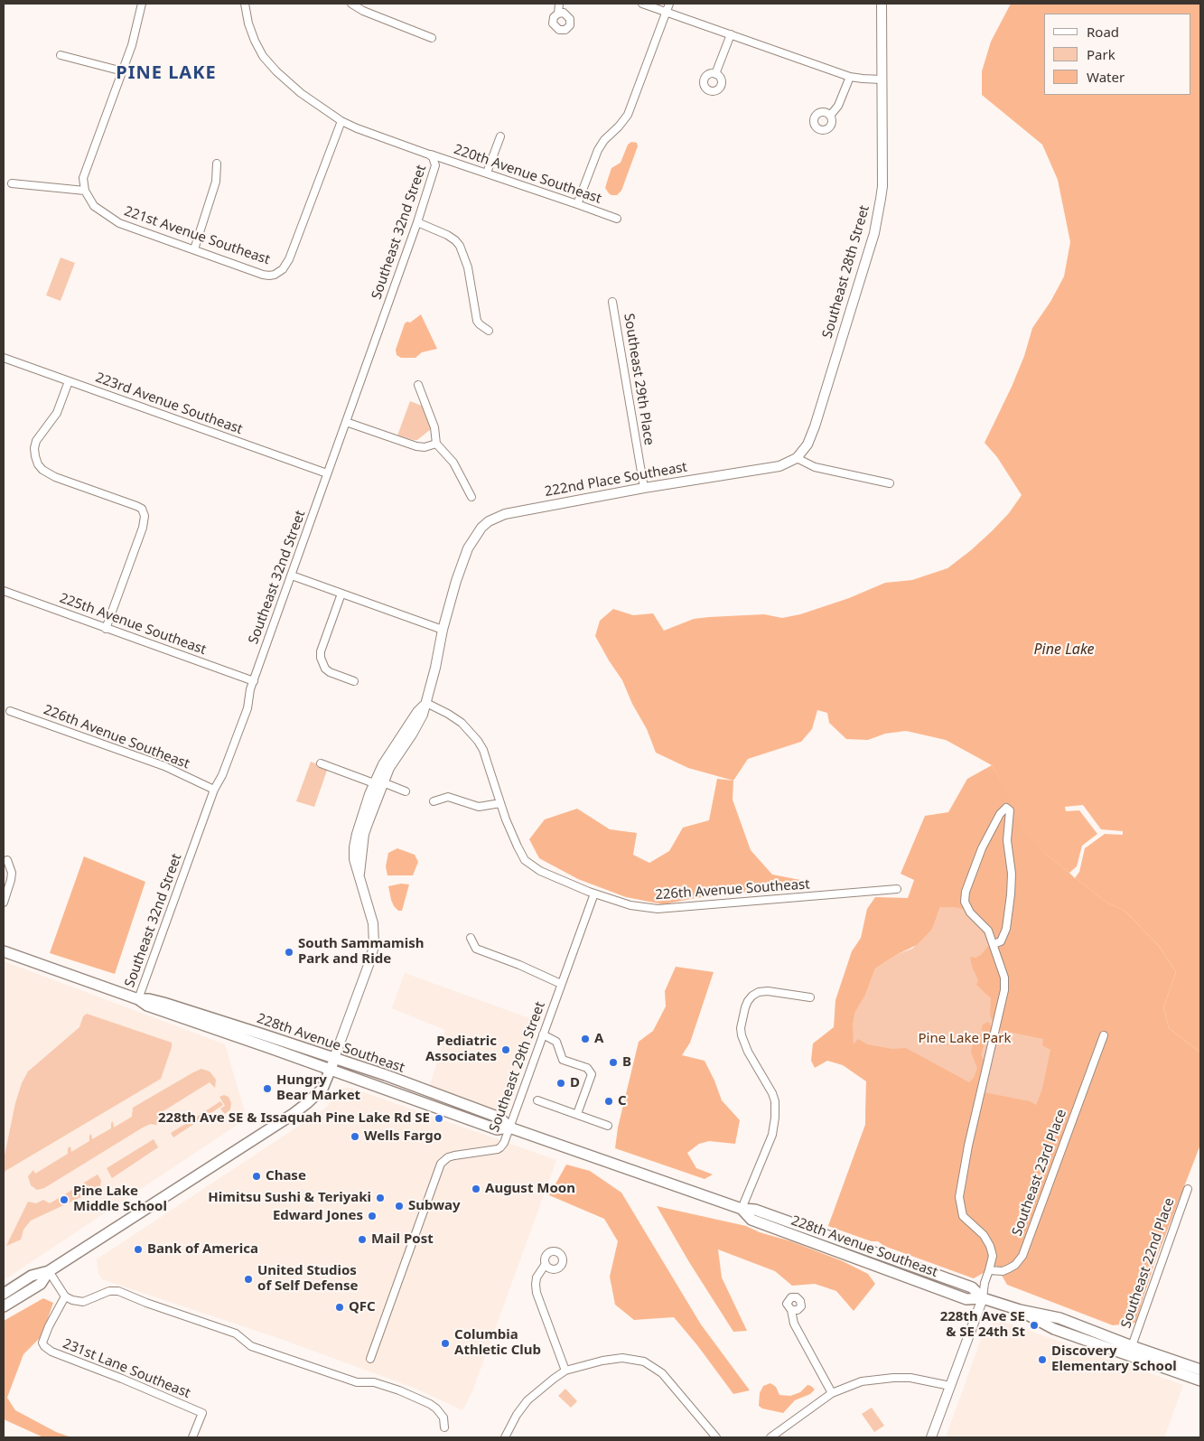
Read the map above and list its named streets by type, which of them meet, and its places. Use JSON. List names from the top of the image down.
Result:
{
  "streets": {
    "main road": ["228th Avenue Southeast"],
    "street": [
      "220th Avenue Southeast",
      "Southeast 32nd Street",
      "221st Avenue Southeast",
      "Southeast 28th Street",
      "Southeast 29th Place",
      "223rd Avenue Southeast",
      "222nd Place Southeast",
      "225th Avenue Southeast",
      "226th Avenue Southeast",
      "Southeast 29th Street",
      "Southeast 23rd Place",
      "Southeast 22nd Place",
      "231st Lane Southeast"
    ]
  },
  "crossings": [
    ["220th Avenue Southeast", "Southeast 32nd Street"],
    ["220th Avenue Southeast", "221st Avenue Southeast"],
    ["Southeast 32nd Street", "223rd Avenue Southeast"],
    ["Southeast 32nd Street", "225th Avenue Southeast"],
    ["Southeast 32nd Street", "226th Avenue Southeast"],
    ["Southeast 32nd Street", "228th Avenue Southeast"],
    ["Southeast 28th Street", "222nd Place Southeast"],
    ["Southeast 29th Place", "222nd Place Southeast"],
    ["226th Avenue Southeast", "Southeast 29th Street"],
    ["228th Avenue Southeast", "Southeast 29th Street"],
    ["228th Avenue Southeast", "Southeast 22nd Place"]
  ],
  "districts": ["PINE LAKE"],
  "water": ["Pine Lake"],
  "parks": ["Pine Lake Park"],
  "places": [
    "South Sammamish Park and Ride",
    "A",
    "Pediatric Associates",
    "B",
    "D",
    "Hungry Bear Market",
    "C",
    "228th Ave SE & Issaquah Pine Lake Rd SE",
    "Wells Fargo",
    "Chase",
    "August Moon",
    "Himitsu Sushi & Teriyaki",
    "Pine Lake Middle School",
    "Subway",
    "Edward Jones",
    "Mail Post",
    "Bank of America",
    "United Studios of Self Defense",
    "QFC",
    "228th Ave SE & SE 24th St",
    "Columbia Athletic Club",
    "Discovery Elementary School"
  ],
  "legend": ["Road", "Park", "Water"]
}
